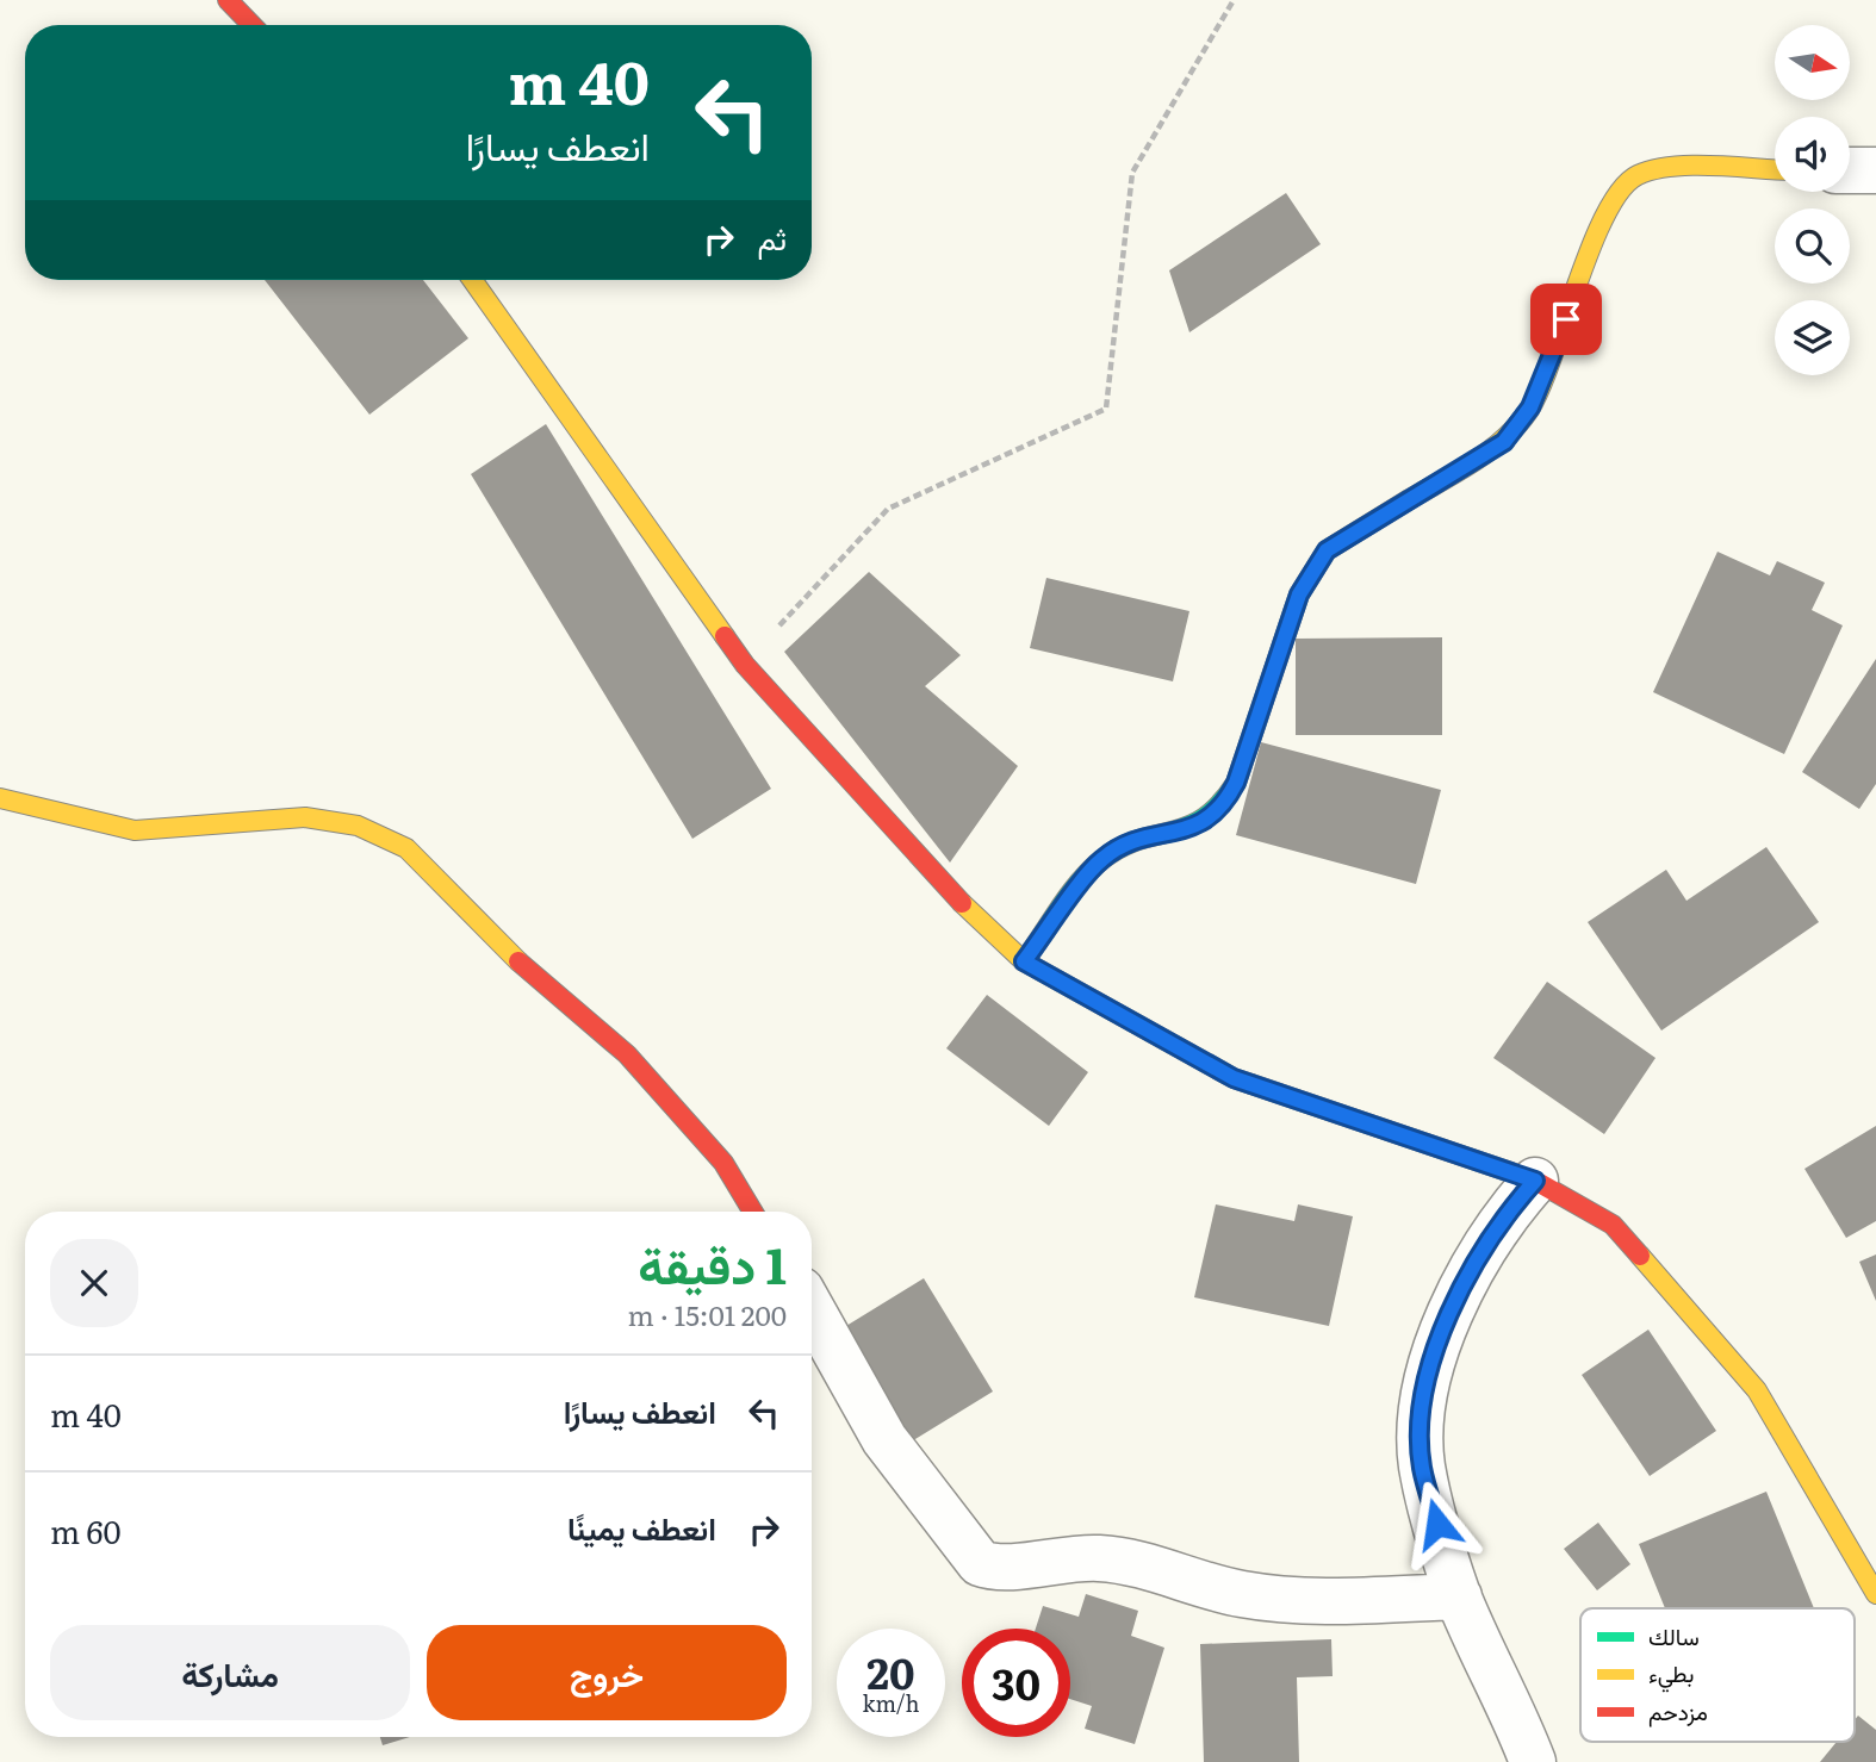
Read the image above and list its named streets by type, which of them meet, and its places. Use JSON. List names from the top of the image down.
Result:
{
  "legend": ["سالك", "بطيء", "مزدحم"],
  "north": "right",
  "page": {
    "turn": ["40 m", "انعطف يسارًا"],
    "then": "ثم",
    "heading": ["1 دقيقة", "200 m · 15:01"],
    "list": [
      {
        "name": "انعطف يسارًا",
        "value": "40 m"
      },
      {
        "name": "انعطف يمينًا",
        "value": "60 m"
      }
    ],
    "buttons": ["خروج", "مشاركة"],
    "speed": "20 km/h",
    "limit": "30"
  }
}
